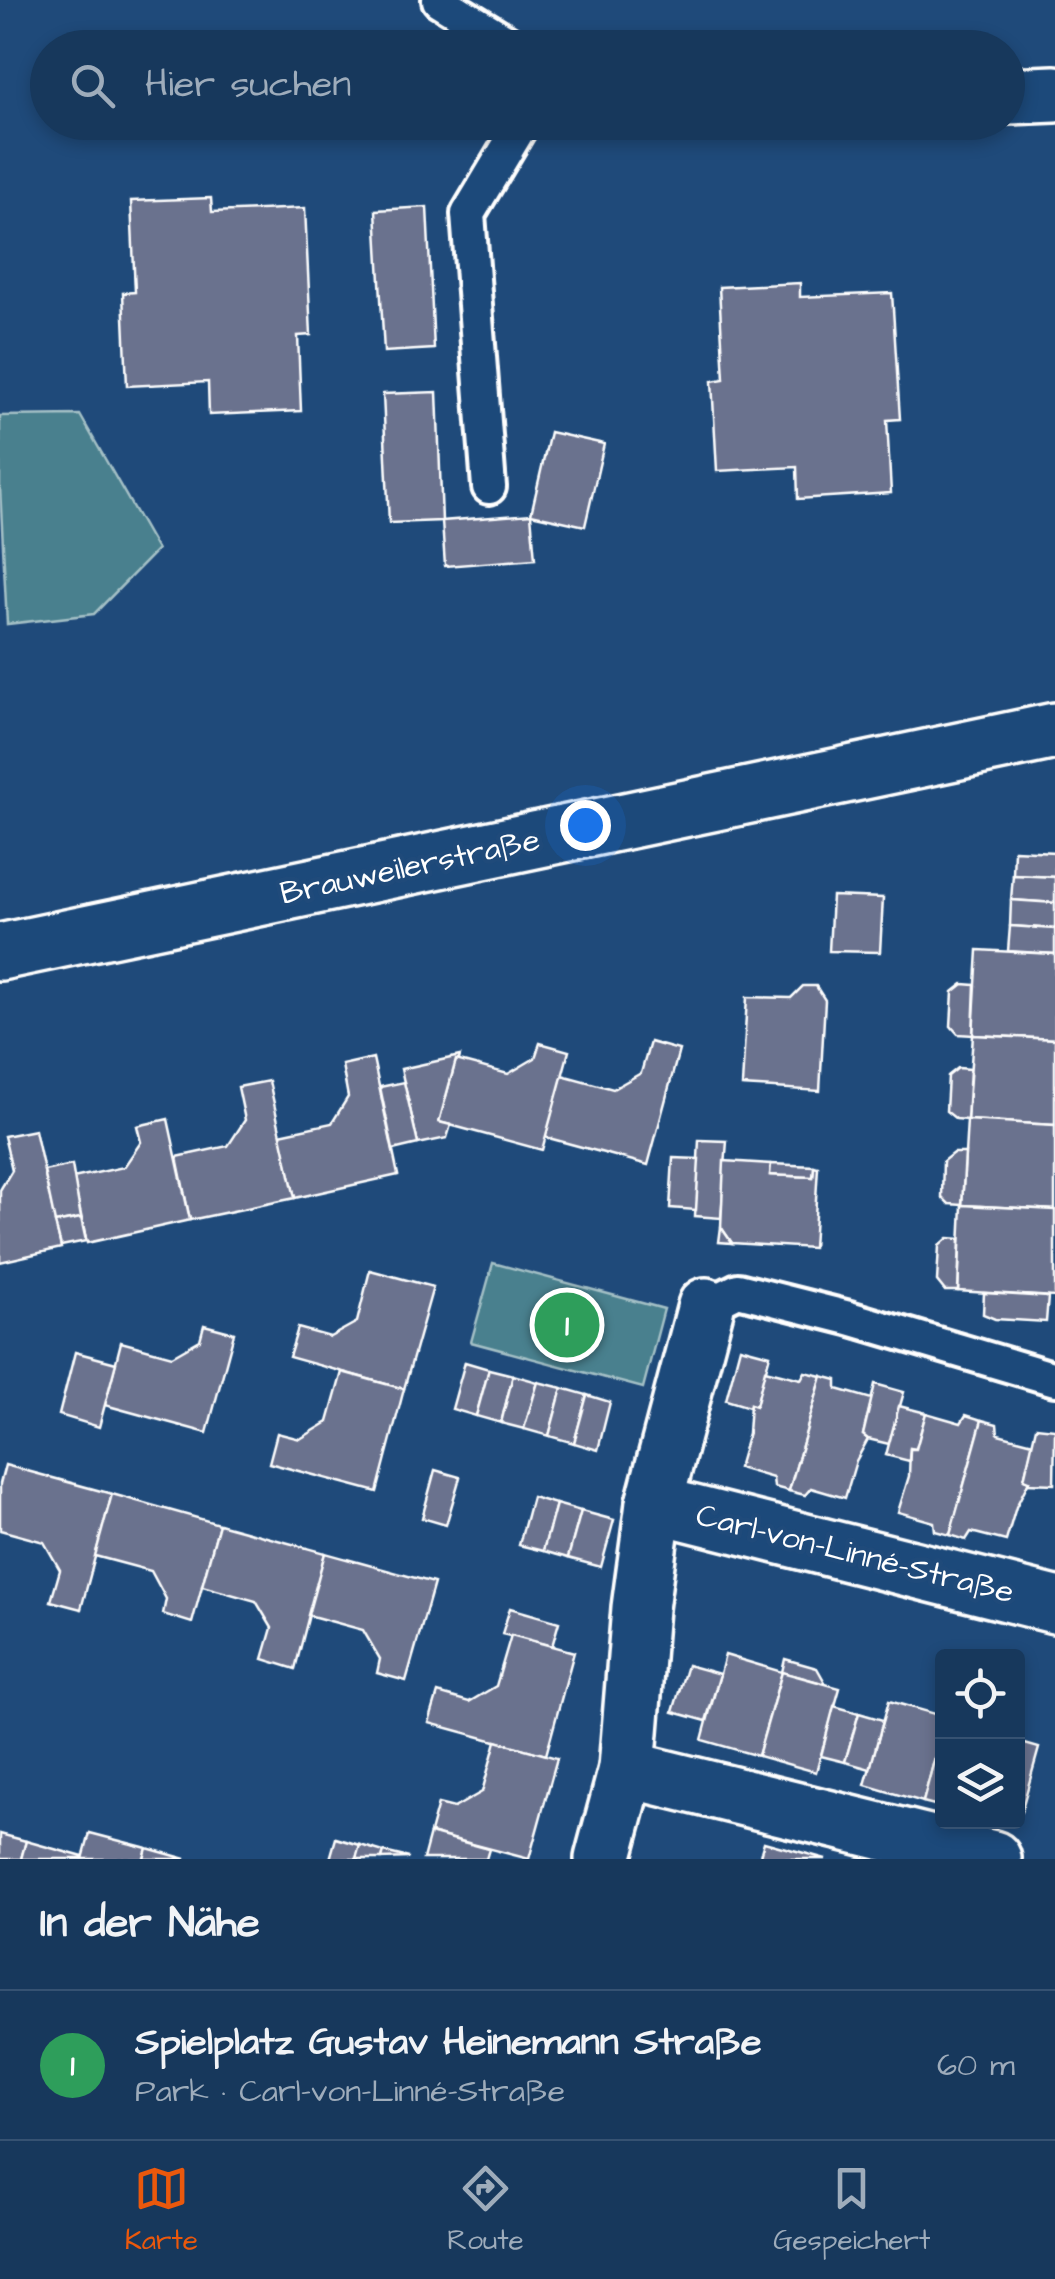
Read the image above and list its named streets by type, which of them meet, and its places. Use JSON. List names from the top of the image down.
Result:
{
  "streets": {
    "street": ["Brauweilerstraße", "Carl-von-Linné-Straße"]
  },
  "page": {
    "search": "Hier suchen",
    "pins": "1",
    "heading": "In der Nähe",
    "list": [
      {
        "mark": "1",
        "name": "Spielplatz Gustav Heinemann Straße",
        "note": "Park · Carl-von-Linné-Straße",
        "value": "60 m"
      }
    ],
    "nav": ["Karte", "Route", "Gespeichert"]
  }
}
